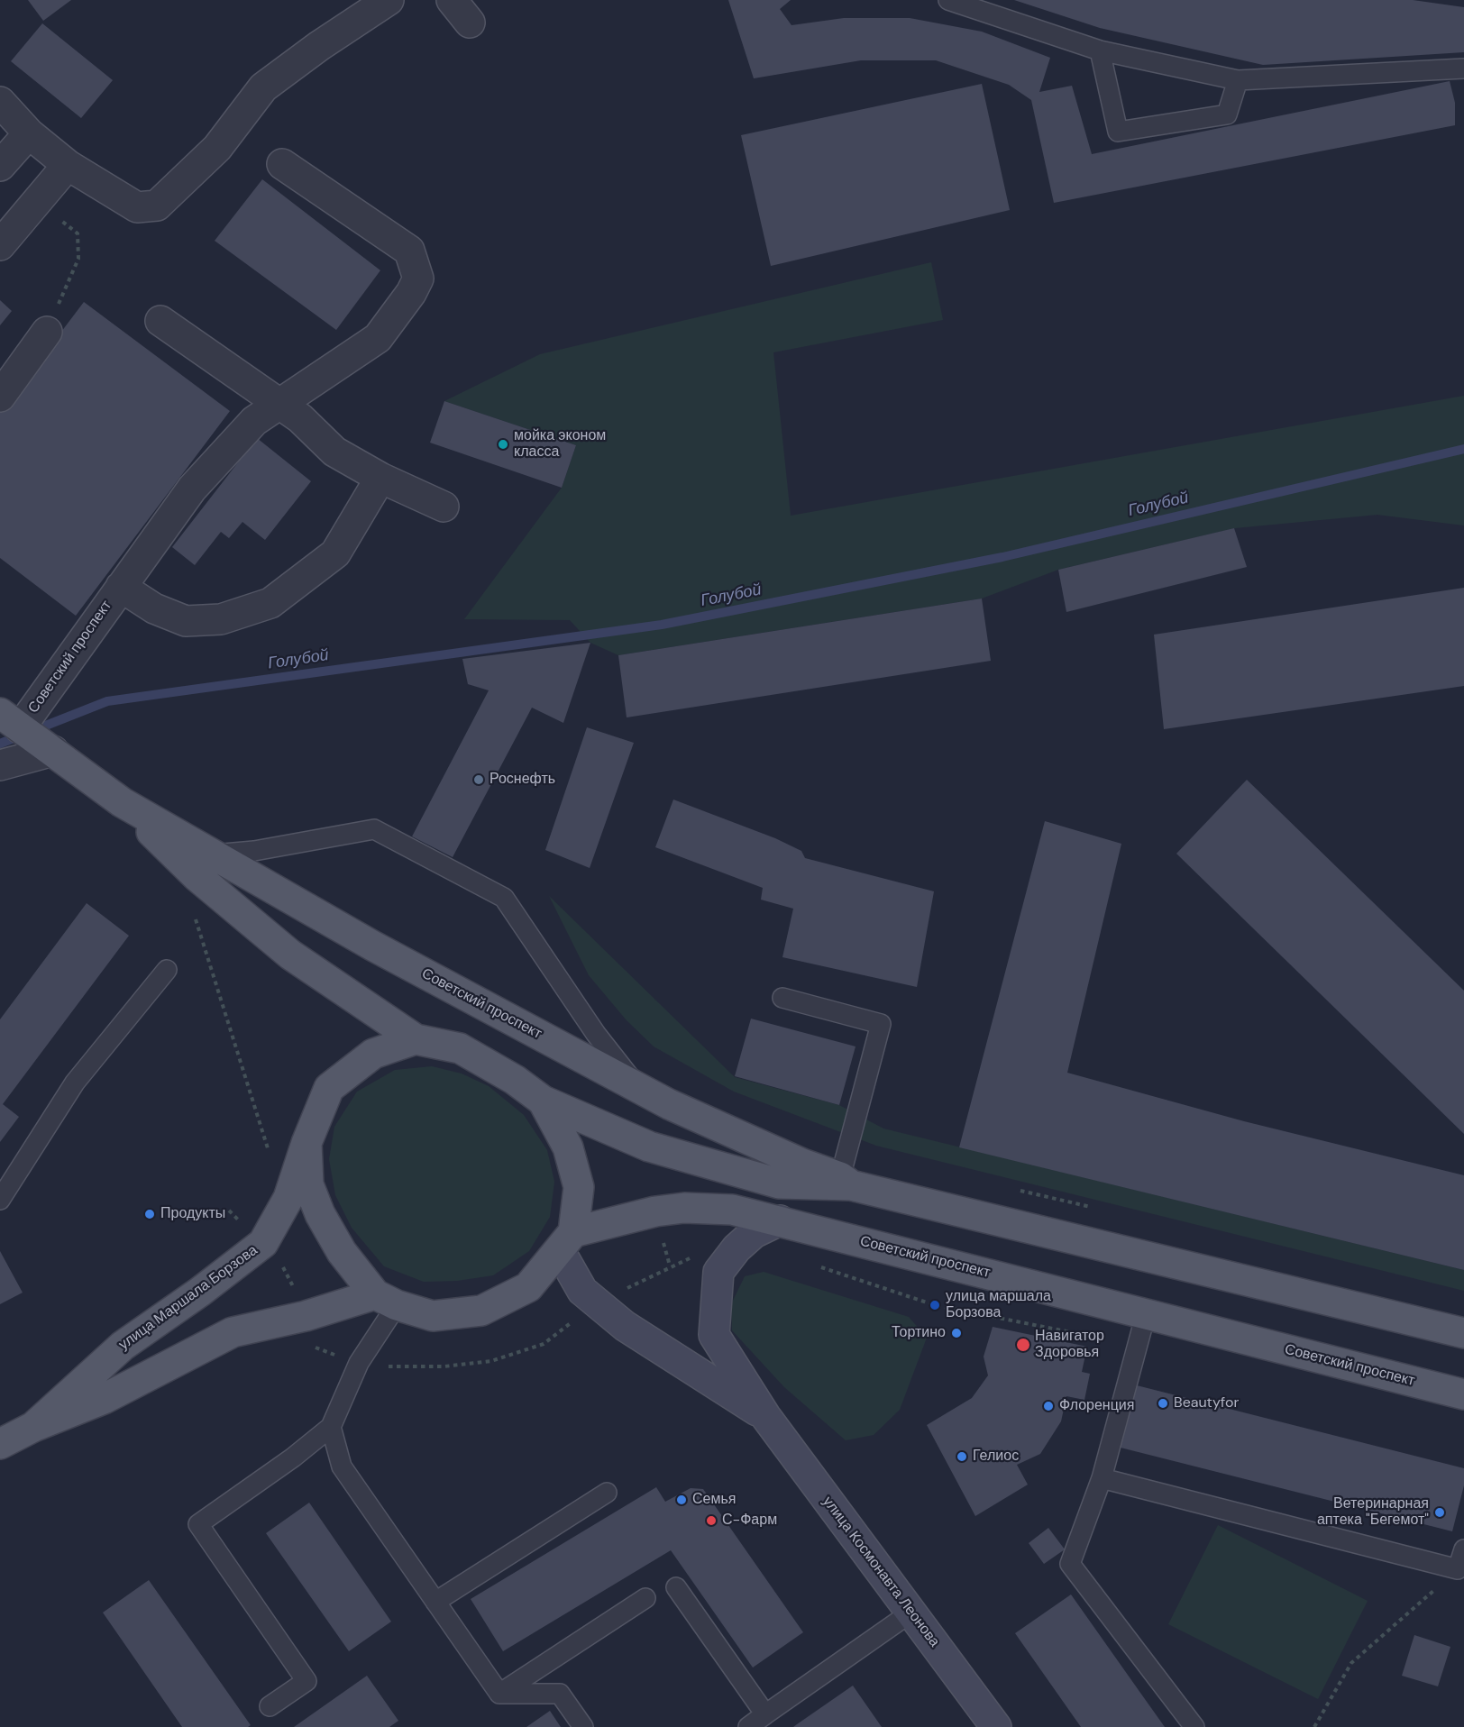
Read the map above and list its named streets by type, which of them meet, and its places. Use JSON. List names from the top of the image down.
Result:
{
  "streets": {
    "main road": ["Советский проспект", "улица Маршала Борзова", "улица Космонавта Леонова"]
  },
  "crossings": [
    ["Советский проспект", "улица Маршала Борзова"],
    ["Советский проспект", "улица Космонавта Леонова"],
    ["улица Маршала Борзова", "улица Космонавта Леонова"]
  ],
  "water": ["Голубой"],
  "places": [
    "мойка эконом класса",
    "Роснефть",
    "Продукты",
    "улица маршала Борзова",
    "Тортино",
    "Навигатор Здоровья",
    "Beautyfor",
    "Флоренция",
    "Гелиос",
    "Семья",
    "Ветеринарная аптека \"Бегемот\"",
    "С-Фарм"
  ]
}
